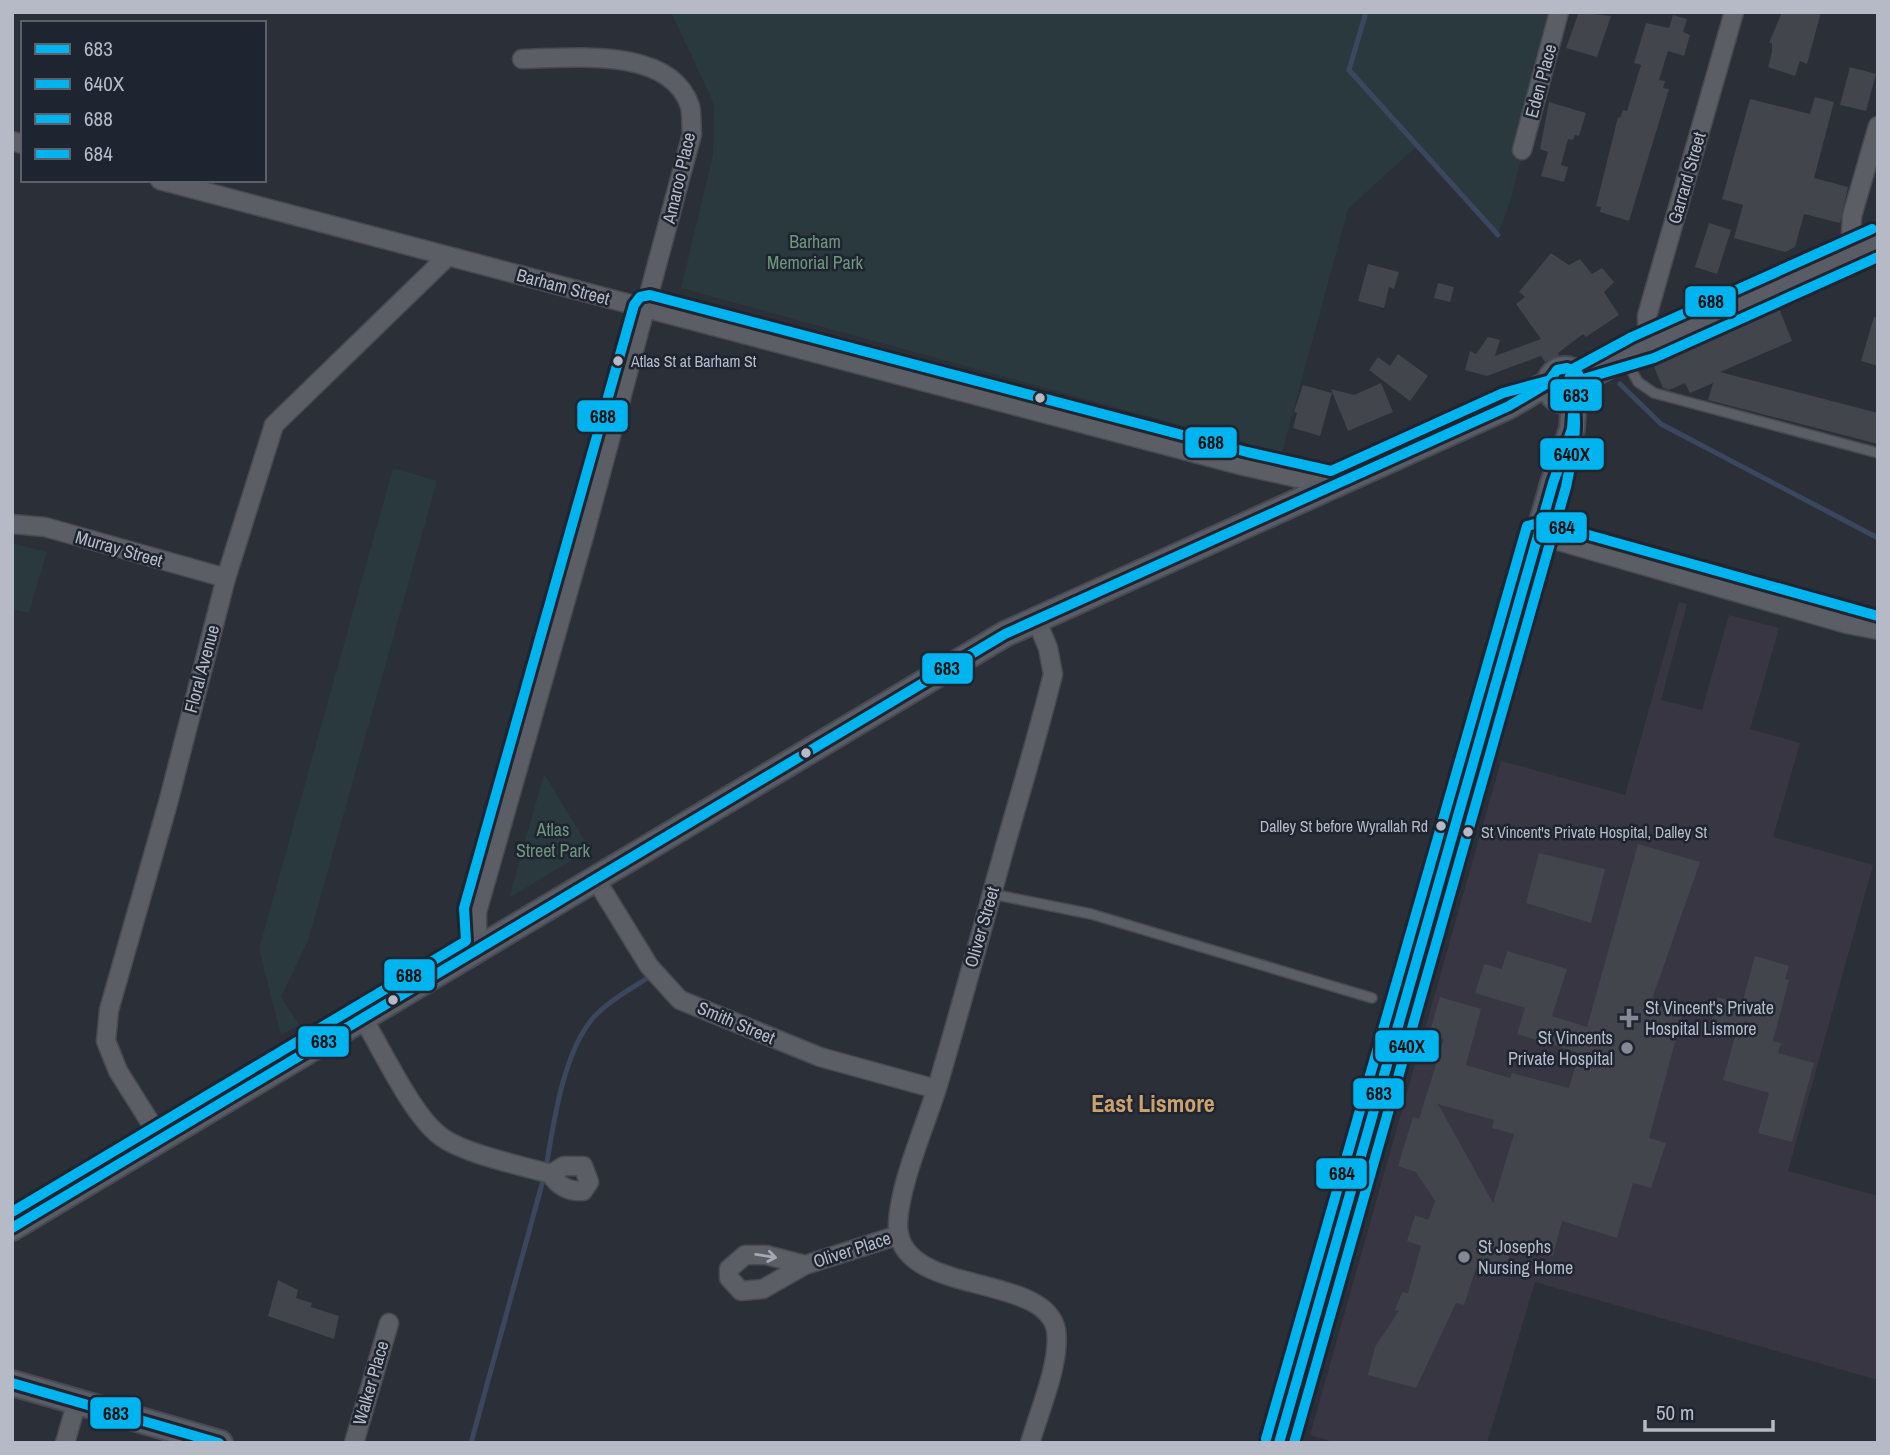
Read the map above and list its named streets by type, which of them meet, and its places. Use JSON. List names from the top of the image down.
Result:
{
  "streets": {
    "street": [
      "Eden Place",
      "Amaroo Place",
      "Garrard Street",
      "Barham Street",
      "Murray Street",
      "Floral Avenue",
      "Oliver Street",
      "Smith Street",
      "Oliver Place",
      "Walker Place"
    ]
  },
  "crossings": [
    ["Amaroo Place", "Barham Street"],
    ["Barham Street", "Floral Avenue"],
    ["Murray Street", "Floral Avenue"],
    ["Oliver Street", "Smith Street"],
    ["Oliver Street", "Oliver Place"]
  ],
  "districts": ["East Lismore"],
  "parks": ["Barham Memorial Park", "Atlas Street Park"],
  "places": {
    "other": [
      "Atlas St at Barham St",
      "Dalley St before Wyrallah Rd",
      "St Vincent's Private Hospital, Dalley St",
      "St Vincents Private Hospital",
      "St Josephs Nursing Home"
    ],
    "health": ["St Vincent's Private Hospital Lismore"]
  },
  "lines": [
    "transit line 688",
    "transit line 640X",
    "transit line 683",
    "transit line 684"
  ],
  "legend": [
    "683",
    "640X",
    "688",
    "684"
  ],
  "scale_bar": "50 m"
}
